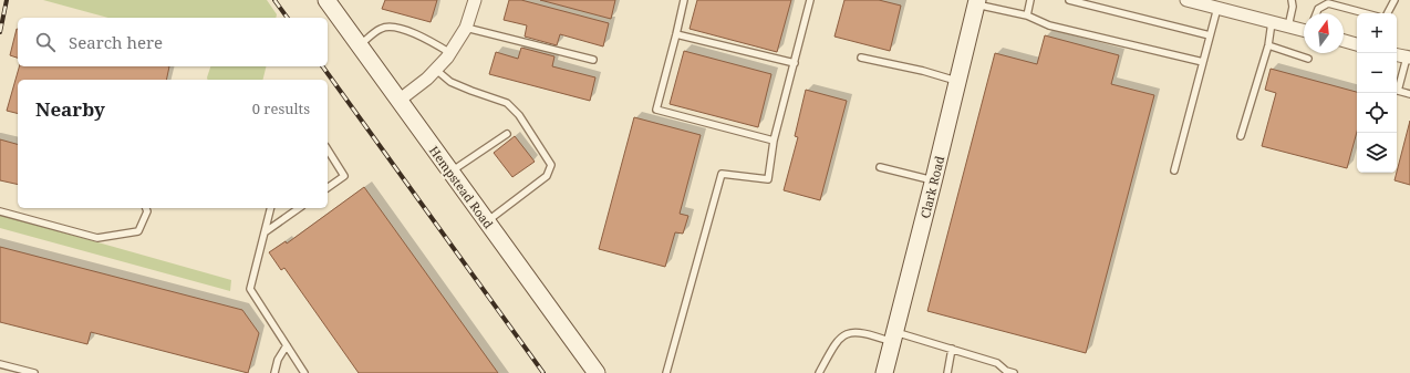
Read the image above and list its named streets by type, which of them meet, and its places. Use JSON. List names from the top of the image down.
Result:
{
  "streets": {
    "main road": ["Hempstead Road", "Clark Road"]
  },
  "north": "top",
  "page": {
    "map_buttons": ["+", "−"],
    "search": "Search here",
    "heading": ["Nearby", "0 results"]
  }
}
